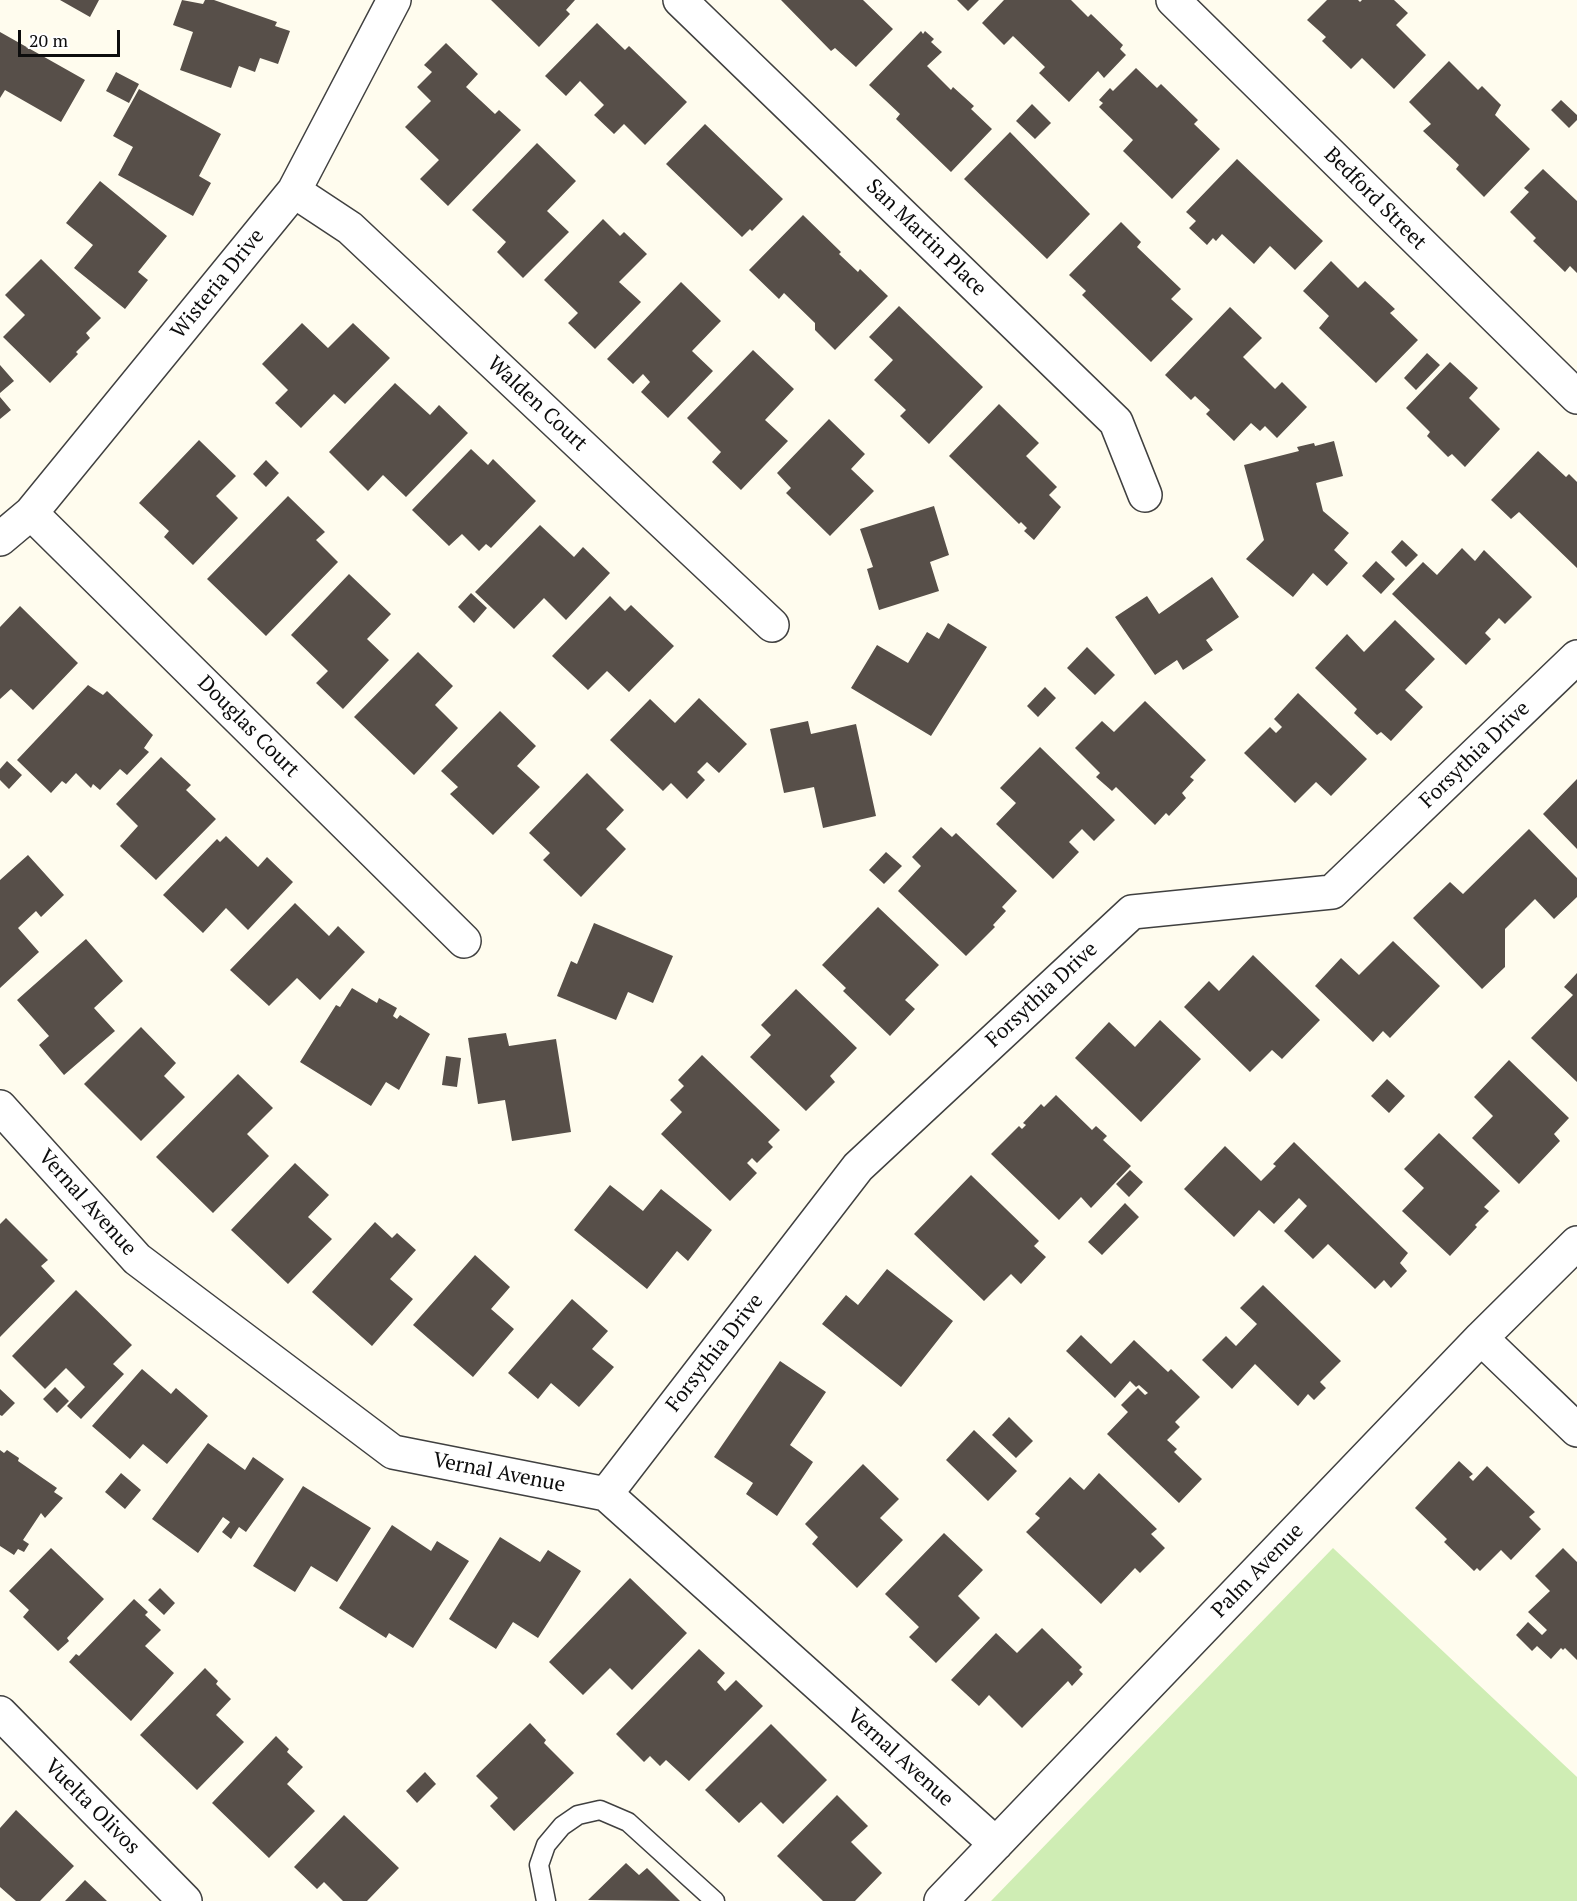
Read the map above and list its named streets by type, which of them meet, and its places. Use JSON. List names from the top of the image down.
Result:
{
  "streets": {
    "street": [
      "Bedford Street",
      "San Martin Place",
      "Wisteria Drive",
      "Walden Court",
      "Douglas Court",
      "Forsythia Drive",
      "Vernal Avenue",
      "Palm Avenue",
      "Vuelta Olivos"
    ]
  },
  "crossings": [
    ["Wisteria Drive", "Walden Court"],
    ["Wisteria Drive", "Douglas Court"],
    ["Forsythia Drive", "Vernal Avenue"],
    ["Vernal Avenue", "Palm Avenue"]
  ],
  "scale_bar": "20 m"
}
